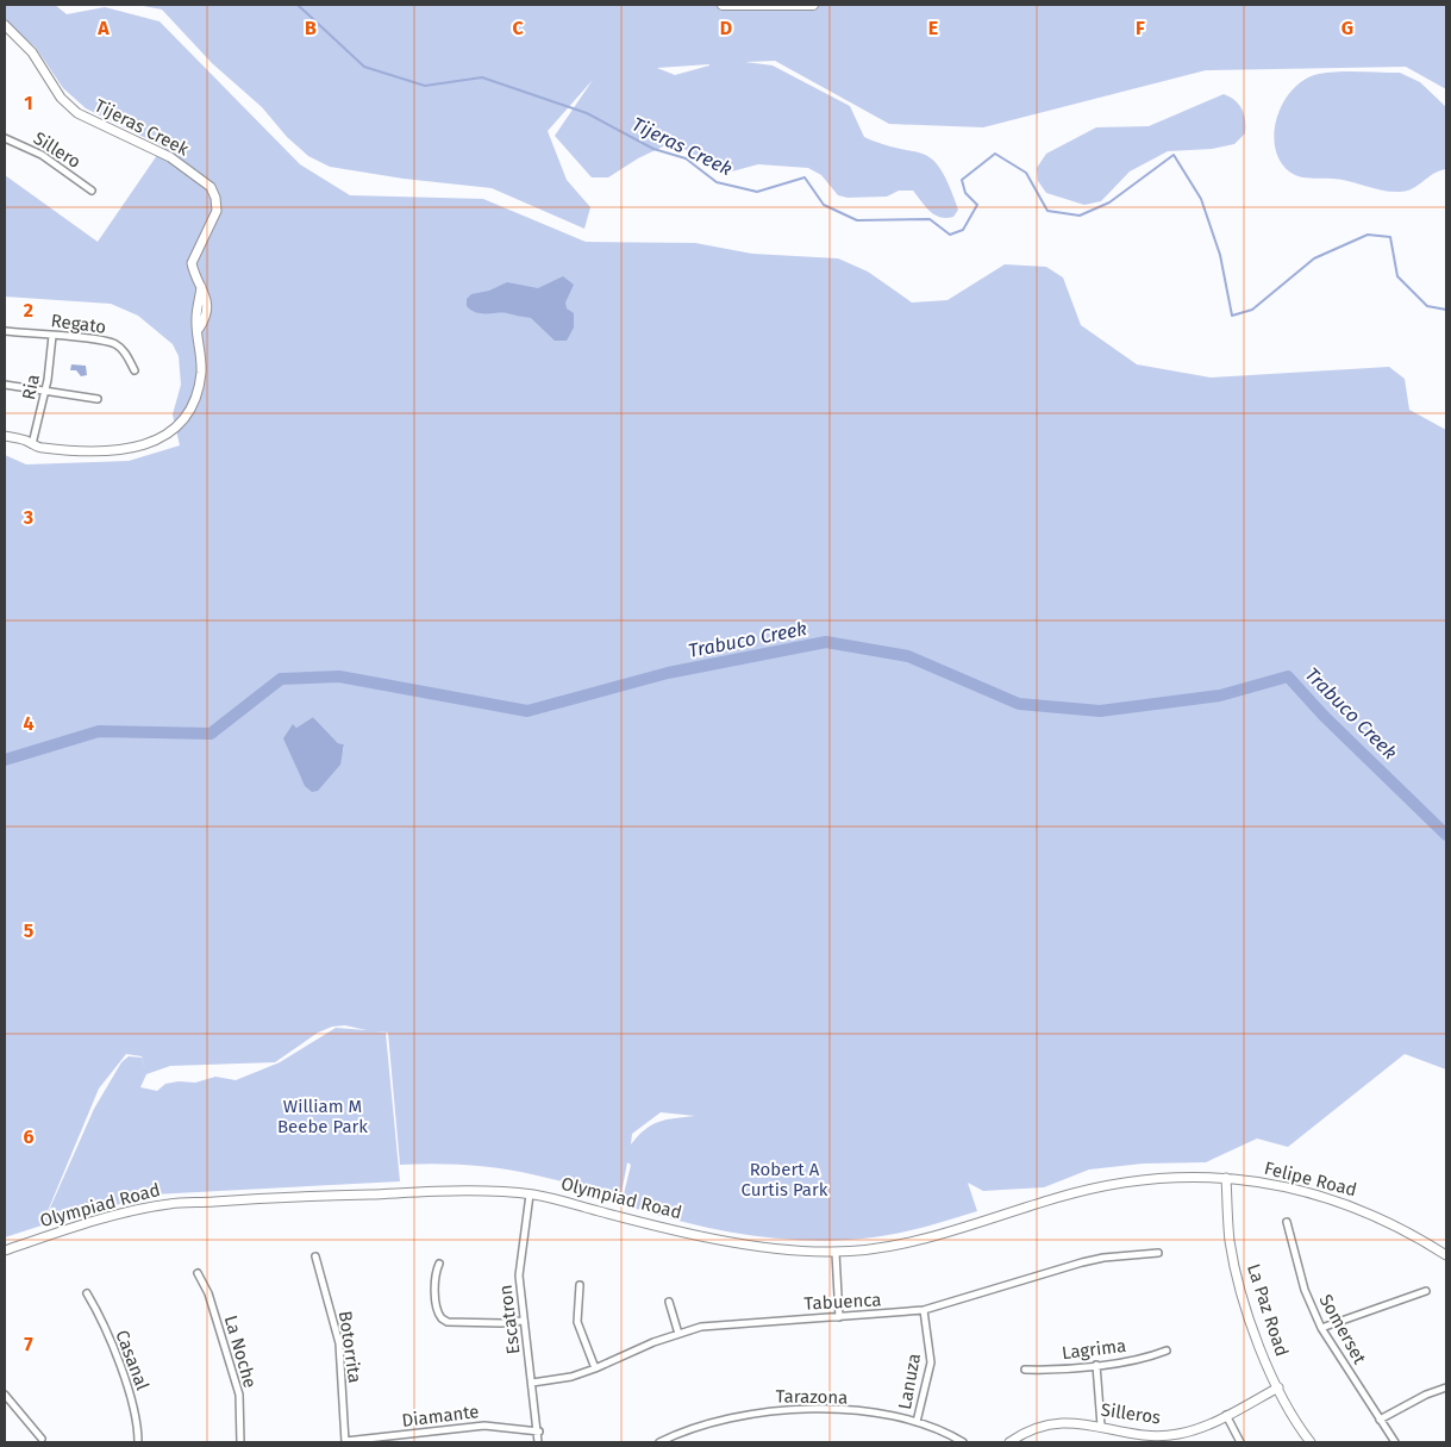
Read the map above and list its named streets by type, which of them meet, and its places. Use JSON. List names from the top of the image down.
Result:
{
  "streets": {
    "main road": [
      "Tijeras Creek",
      "Felipe Road",
      "Olympiad Road",
      "La Paz Road",
      "Silleros"
    ],
    "street": [
      "Sillero",
      "Regato",
      "Ria",
      "Tabuenca",
      "Escatron",
      "Somerset",
      "Botorrita",
      "Lagrima",
      "La Noche",
      "Casanal",
      "Lanuza",
      "Tarazona",
      "Diamante"
    ]
  },
  "crossings": [
    ["Tijeras Creek", "Ria"],
    ["Regato", "Ria"],
    ["Felipe Road", "Olympiad Road"],
    ["Felipe Road", "La Paz Road"],
    ["Olympiad Road", "La Paz Road"],
    ["Olympiad Road", "Escatron"],
    ["Tabuenca", "Escatron"],
    ["Tabuenca", "Lanuza"],
    ["La Paz Road", "Silleros"],
    ["Escatron", "Diamante"],
    ["Botorrita", "Diamante"],
    ["Lanuza", "Tarazona"]
  ],
  "water": ["Tijeras Creek", "Trabuco Creek"],
  "parks": ["William M Beebe Park", "Robert A Curtis Park"],
  "grid": {
    "columns": [
      "A",
      "B",
      "C",
      "D",
      "E",
      "F",
      "G"
    ],
    "rows": [
      "1",
      "2",
      "3",
      "4",
      "5",
      "6",
      "7"
    ]
  }
}
